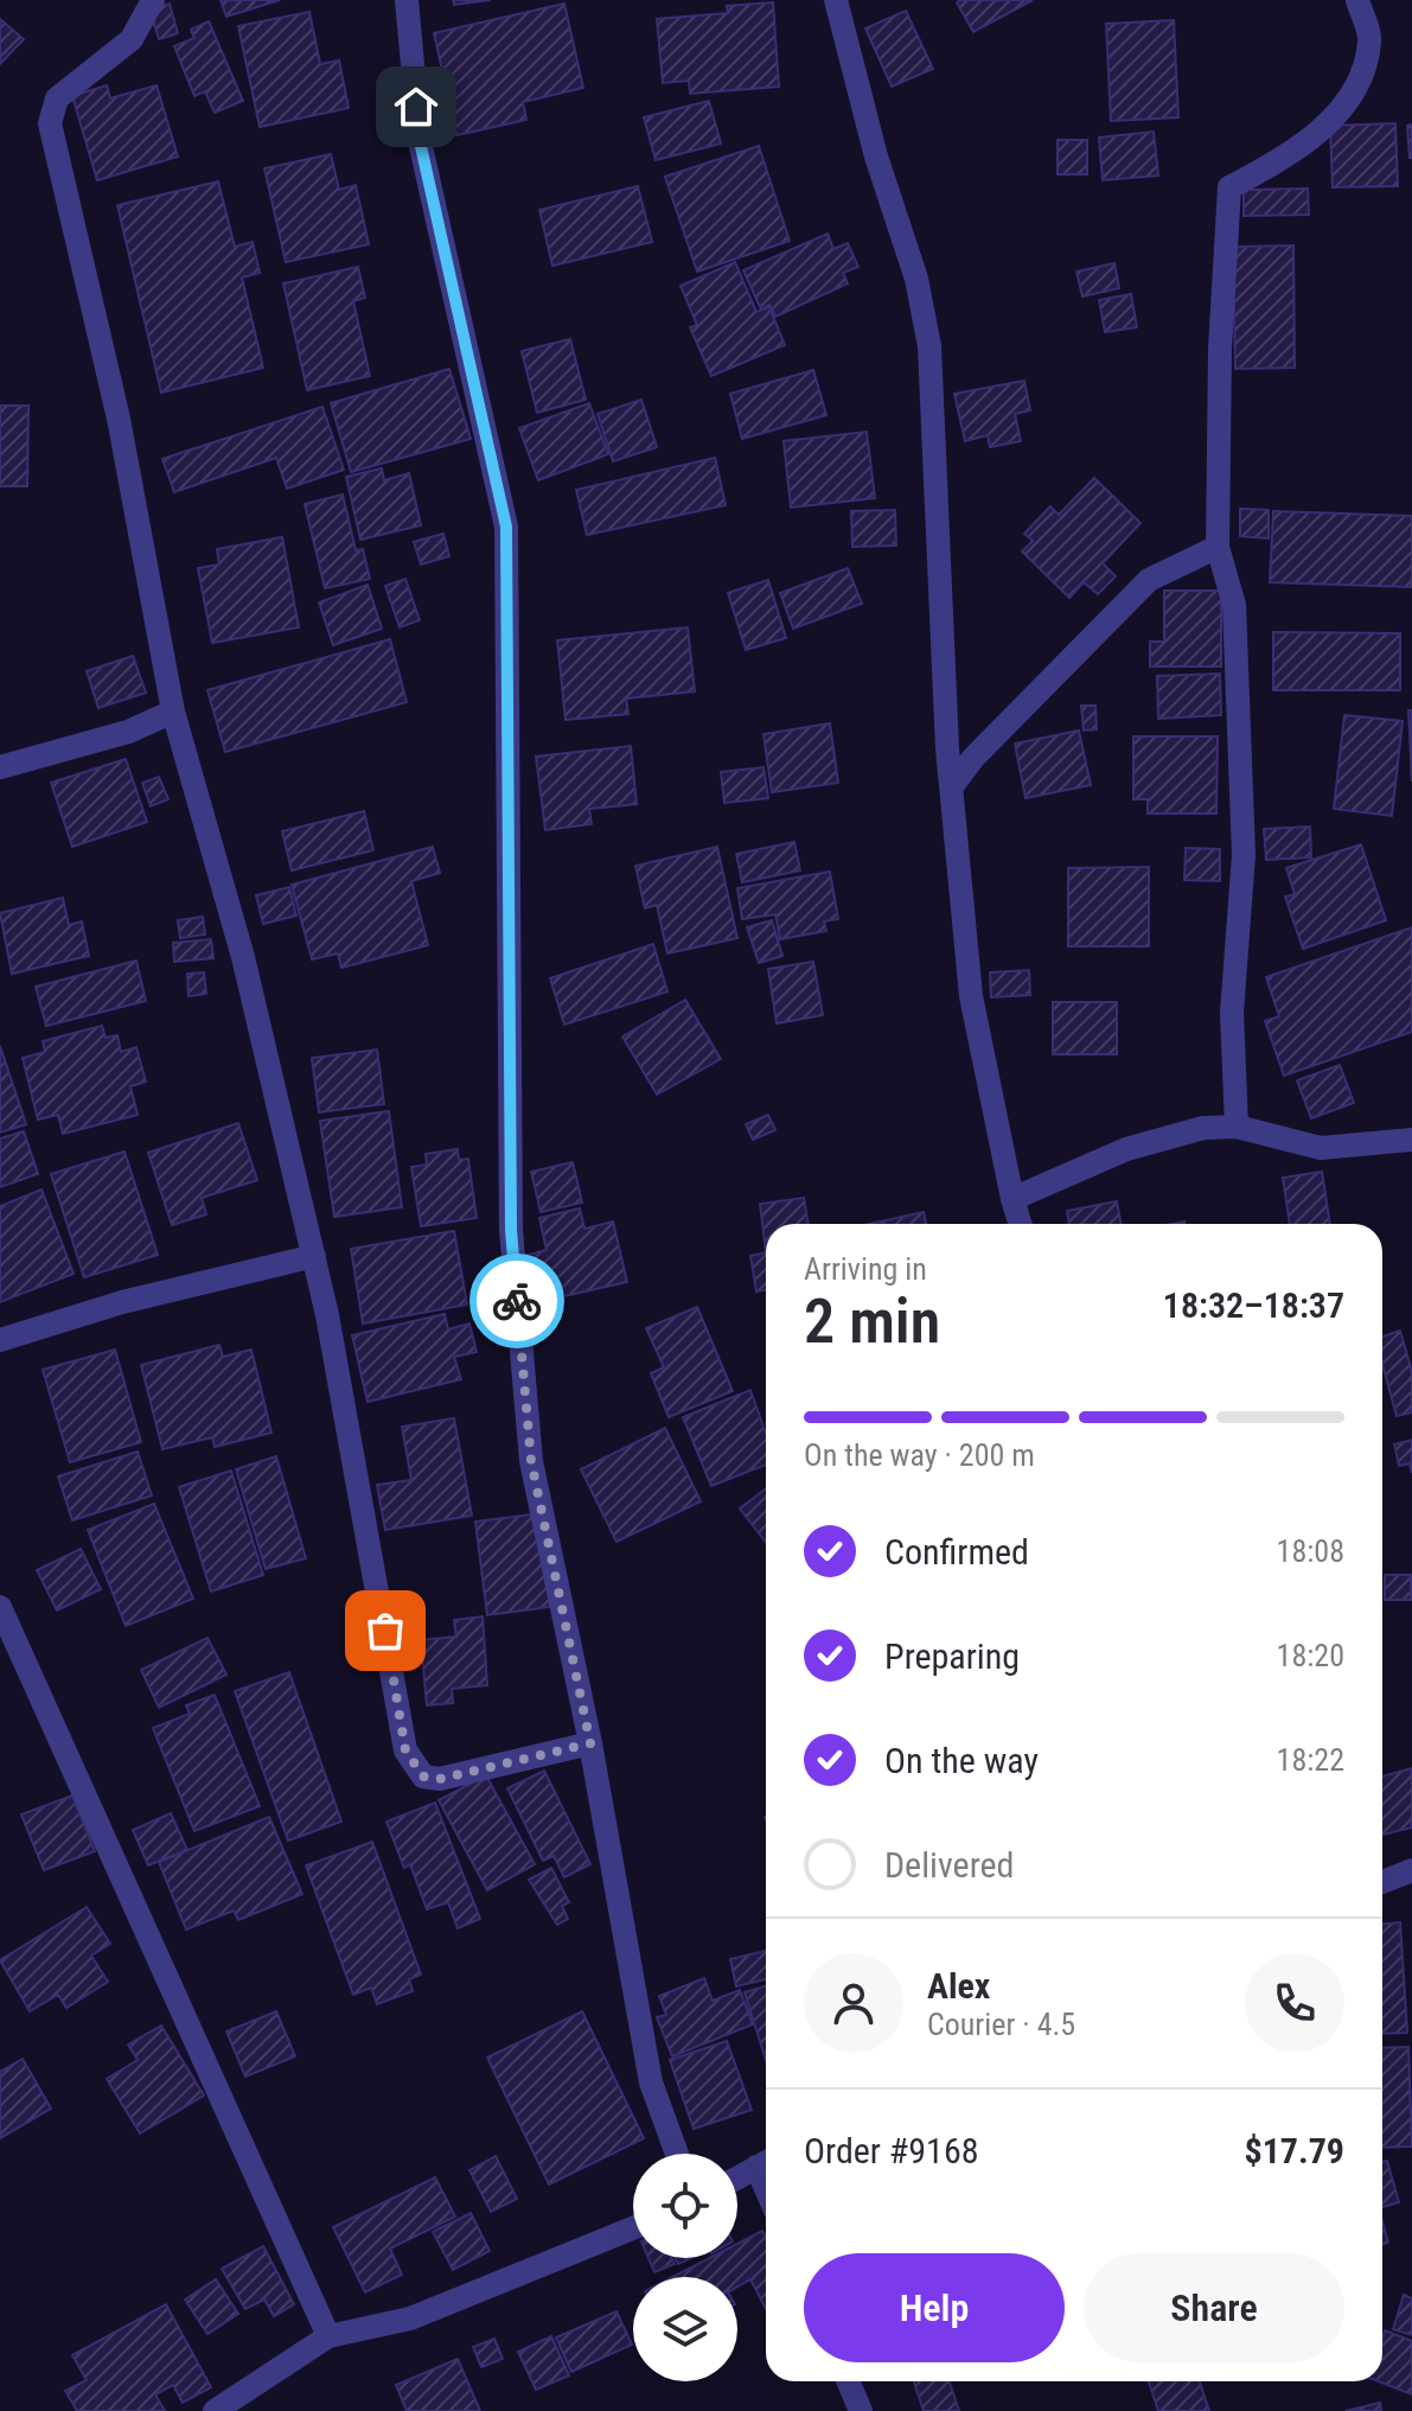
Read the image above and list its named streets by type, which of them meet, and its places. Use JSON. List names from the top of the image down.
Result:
{
  "page": {
    "heading": ["2 min", "Arriving in", "18:32–18:37"],
    "panel": [
      "Alex",
      "Courier · 4.5",
      "Order #9168",
      "$17.79"
    ],
    "bar": "On the way · 200 m",
    "list": [
      ["Confirmed", "18:08"],
      ["Preparing", "18:20"],
      ["On the way", "18:22"],
      "Delivered"
    ],
    "buttons": ["Help", "Share"]
  }
}
